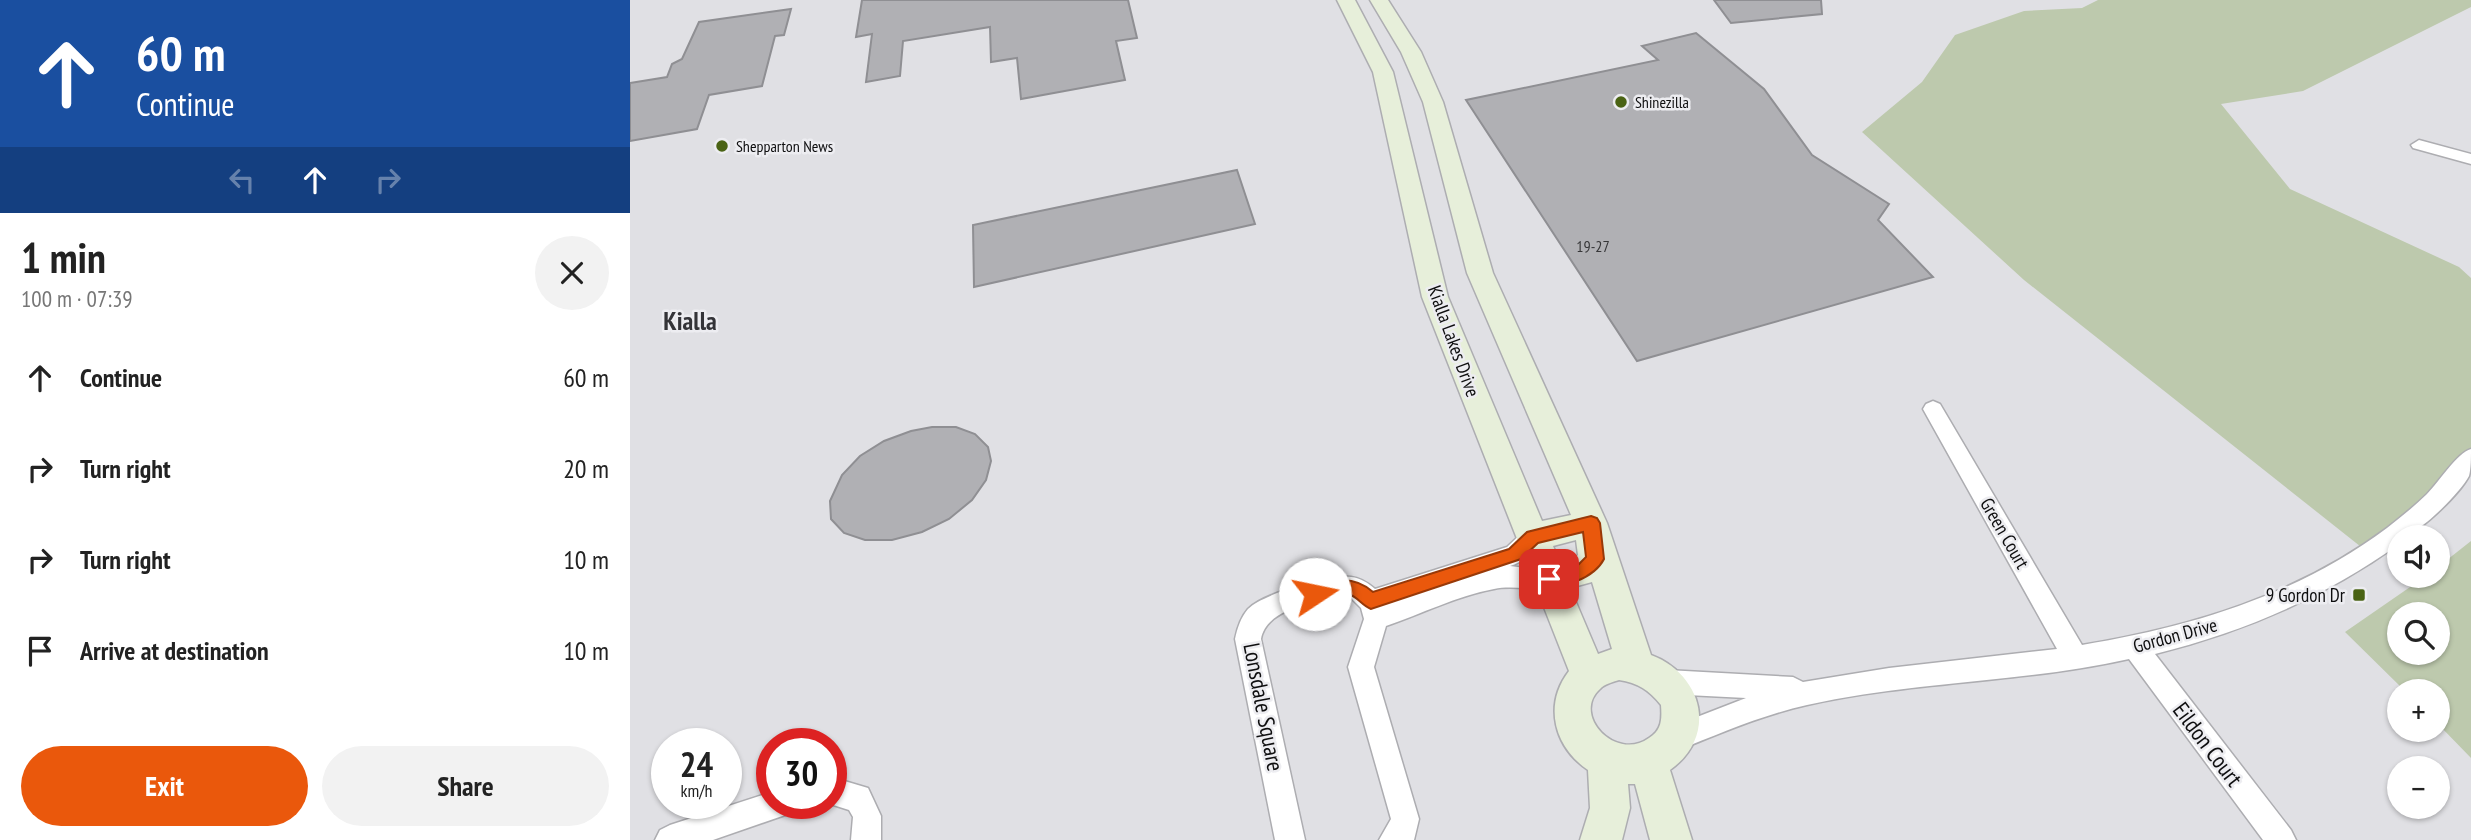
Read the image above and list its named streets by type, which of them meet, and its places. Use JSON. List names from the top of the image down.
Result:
{
  "streets": {
    "street": [
      "Kialla Lakes Drive",
      "Green Court",
      "Gordon Drive",
      "Lonsdale Square",
      "Eildon Court"
    ]
  },
  "crossings": [
    ["Kialla Lakes Drive", "Gordon Drive"],
    ["Green Court", "Gordon Drive"],
    ["Gordon Drive", "Eildon Court"]
  ],
  "districts": ["Kialla"],
  "places": {
    "other": ["Shinezilla", "Shepparton News"],
    "transit": ["9 Gordon Dr"]
  },
  "house_numbers": ["19-27"],
  "page": {
    "turn": ["60 m", "Continue"],
    "heading": ["1 min", "100 m · 07:39"],
    "list": [
      {
        "name": "Continue",
        "value": "60 m"
      },
      {
        "name": "Turn right",
        "value": "20 m"
      },
      {
        "name": "Turn right",
        "value": "10 m"
      },
      {
        "name": "Arrive at destination",
        "value": "10 m"
      }
    ],
    "map_buttons": ["+", "−"],
    "speed": "24 km/h",
    "limit": "30",
    "buttons": ["Exit", "Share"]
  }
}
